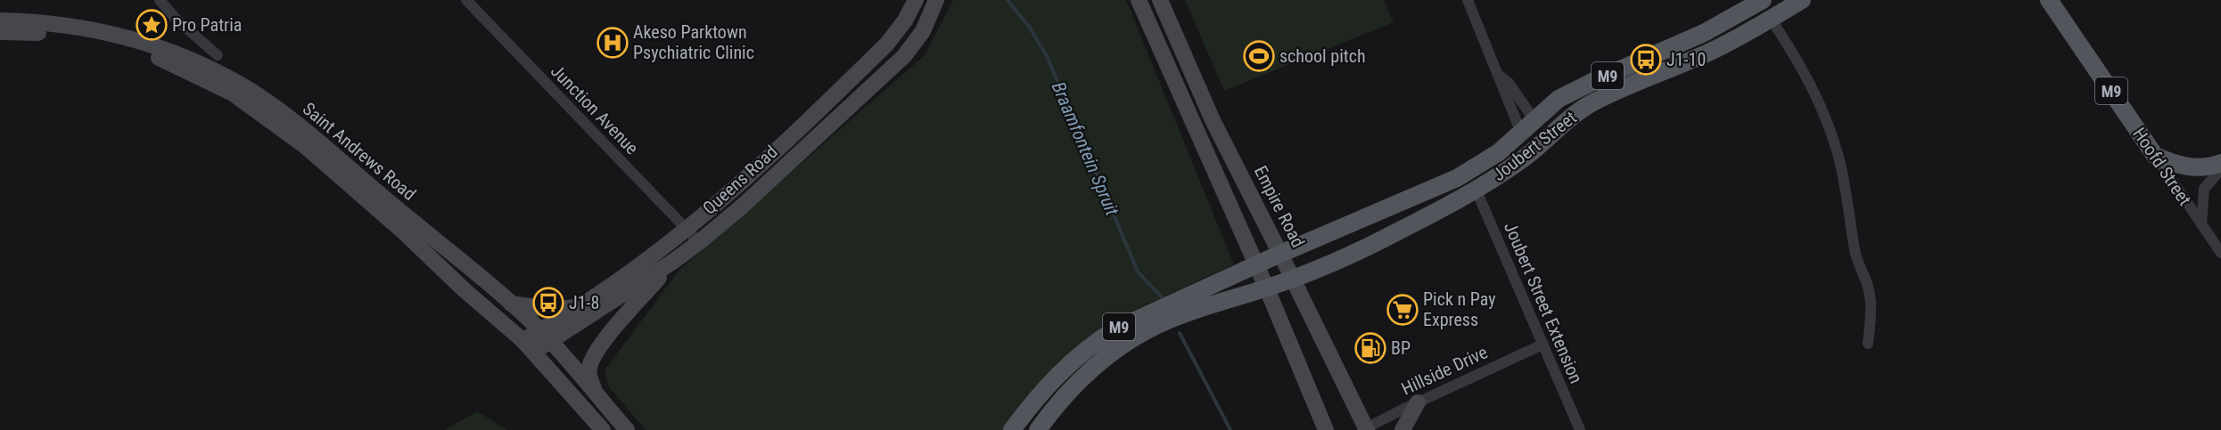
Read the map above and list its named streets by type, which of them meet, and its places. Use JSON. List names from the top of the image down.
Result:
{
  "streets": {
    "main road": [
      "M9",
      "Joubert Street",
      "Saint Andrews Road",
      "Hoofd Street",
      "Queens Road",
      "Empire Road"
    ],
    "street": ["Junction Avenue", "Joubert Street Extension", "Hillside Drive"]
  },
  "crossings": [
    ["M9", "Joubert Street"],
    ["Junction Avenue", "Queens Road"],
    ["Joubert Street", "Empire Road"],
    ["Joubert Street", "Joubert Street Extension"],
    ["Saint Andrews Road", "Queens Road"],
    ["Empire Road", "Hillside Drive"],
    ["Joubert Street Extension", "Hillside Drive"]
  ],
  "water": ["Braamfontein Spruit"],
  "places": {
    "place": ["Pro Patria"],
    "hospital": ["Akeso Parktown Psychiatric Clinic"],
    "sports": ["school pitch"],
    "bus stop": ["J1-10", "J1-8"],
    "supermarket": ["Pick n Pay Express"],
    "fuel station": ["BP"]
  }
}
